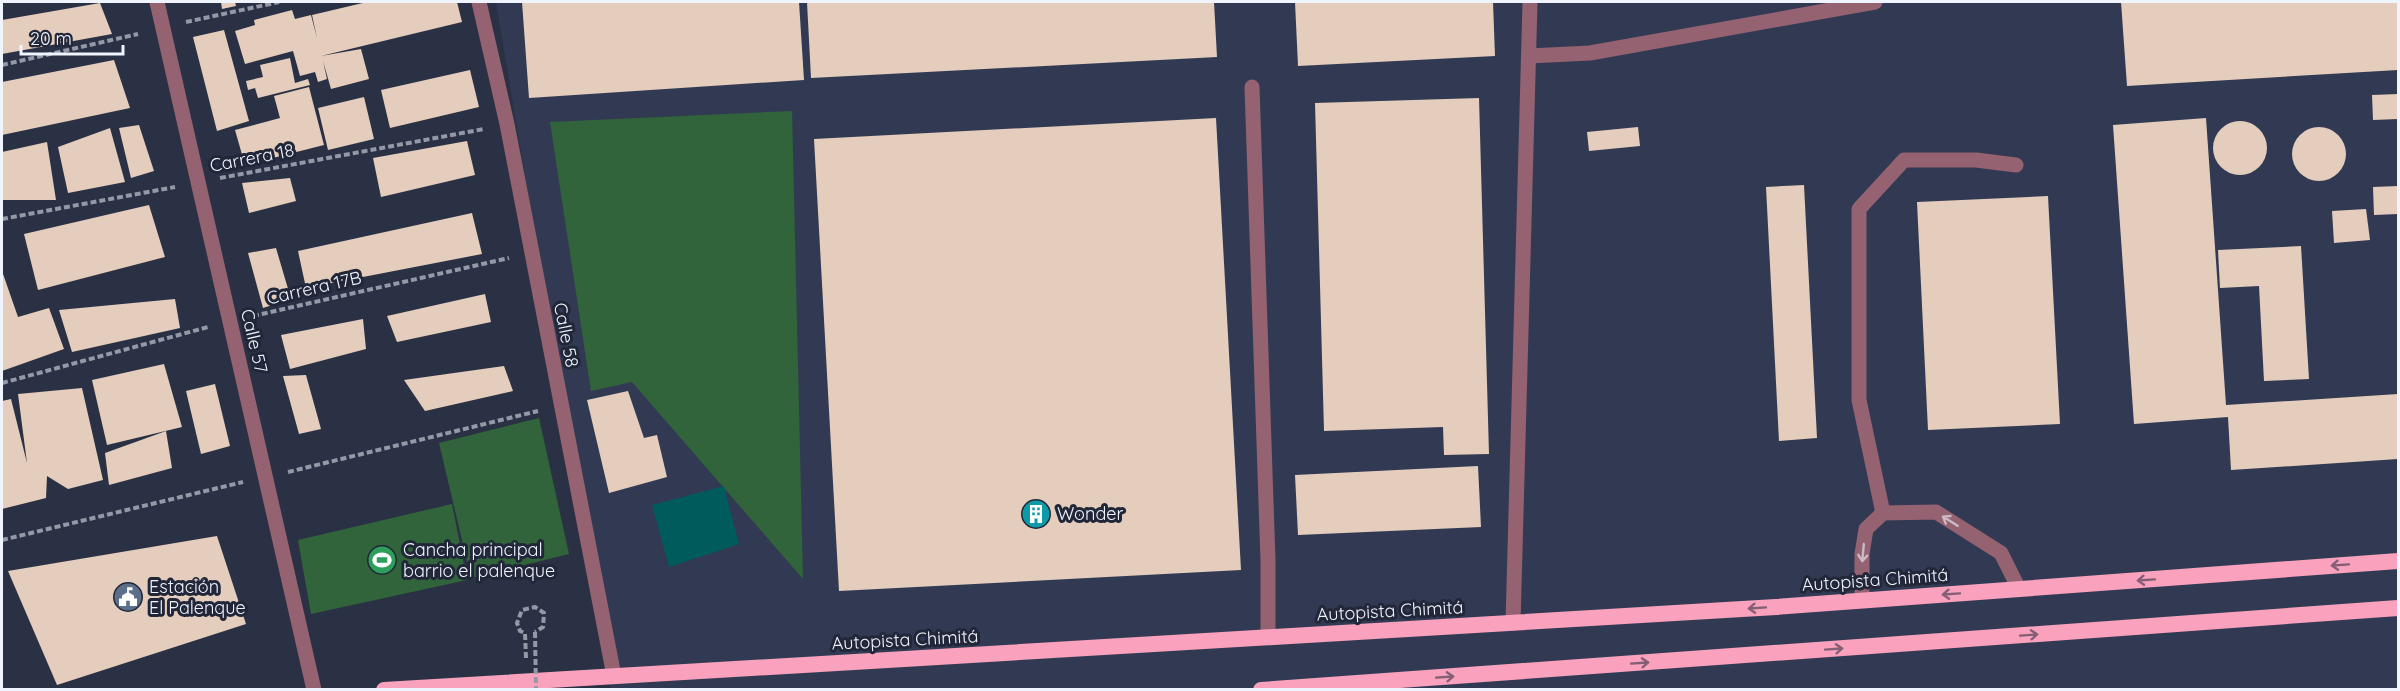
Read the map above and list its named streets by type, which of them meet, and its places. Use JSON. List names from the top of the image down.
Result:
{
  "streets": {
    "highway": ["Autopista Chimitá"],
    "street": ["Calle 58", "Calle 57"],
    "path": ["Carrera 18", "Carrera 17B"]
  },
  "crossings": [
    ["Carrera 18", "Calle 58"],
    ["Carrera 18", "Calle 57"],
    ["Carrera 17B", "Calle 58"],
    ["Carrera 17B", "Calle 57"],
    ["Calle 58", "Autopista Chimitá"]
  ],
  "places": {
    "building": ["Wonder"],
    "sports": ["Cancha principal barrio el palenque"],
    "public building": ["Estación El Palenque"]
  },
  "scale_bar": "20 m"
}
